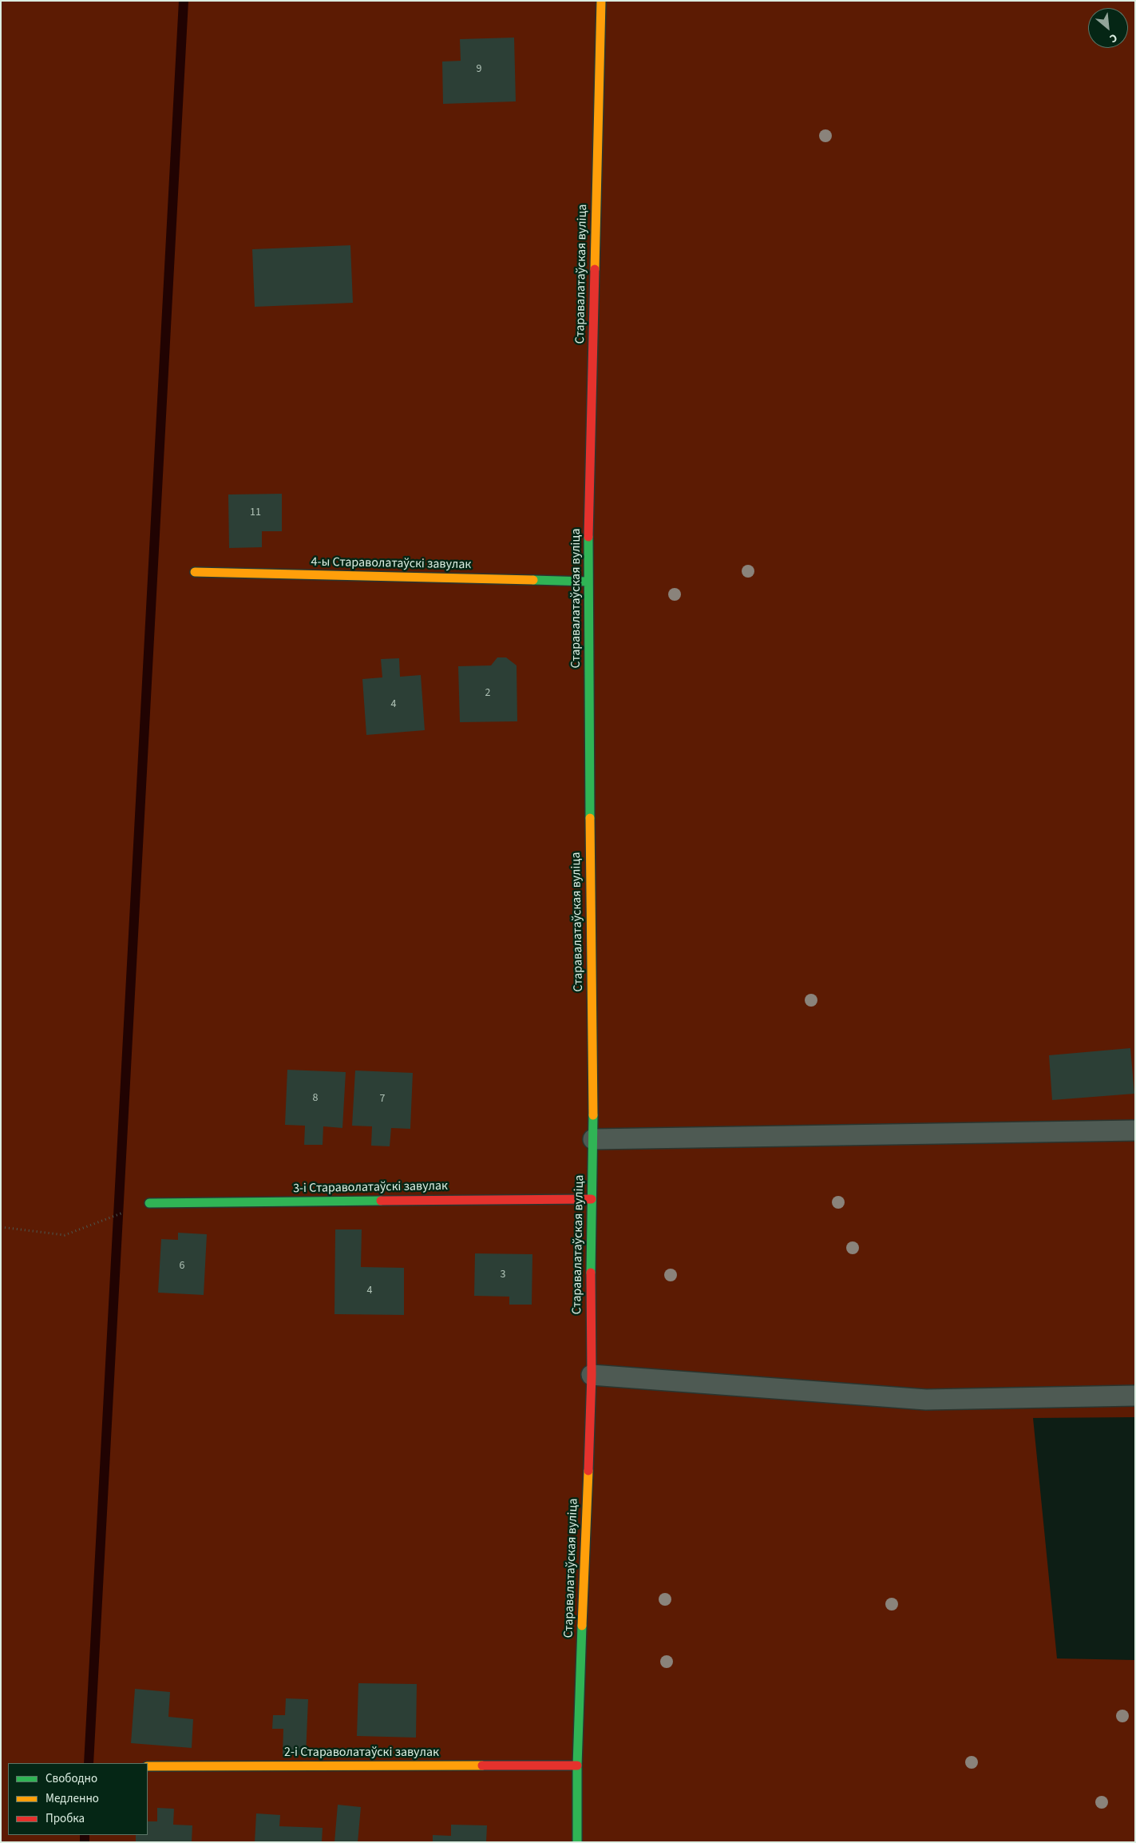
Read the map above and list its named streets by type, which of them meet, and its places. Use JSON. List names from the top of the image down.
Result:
{
  "streets": {
    "street": [
      "Старавалатаўская вуліца",
      "4-ы Стараволатаўскі завулак",
      "3-і Стараволатаўскі завулак",
      "2-і Стараволатаўскі завулак"
    ]
  },
  "crossings": [
    ["Старавалатаўская вуліца", "4-ы Стараволатаўскі завулак"],
    ["Старавалатаўская вуліца", "3-і Стараволатаўскі завулак"],
    ["Старавалатаўская вуліца", "2-і Стараволатаўскі завулак"]
  ],
  "house_numbers": [
    "9",
    "11",
    "2",
    "4",
    "8",
    "7",
    "6",
    "3",
    "4"
  ],
  "legend": ["Свободно", "Медленно", "Пробка"],
  "north": "bottom right"
}
